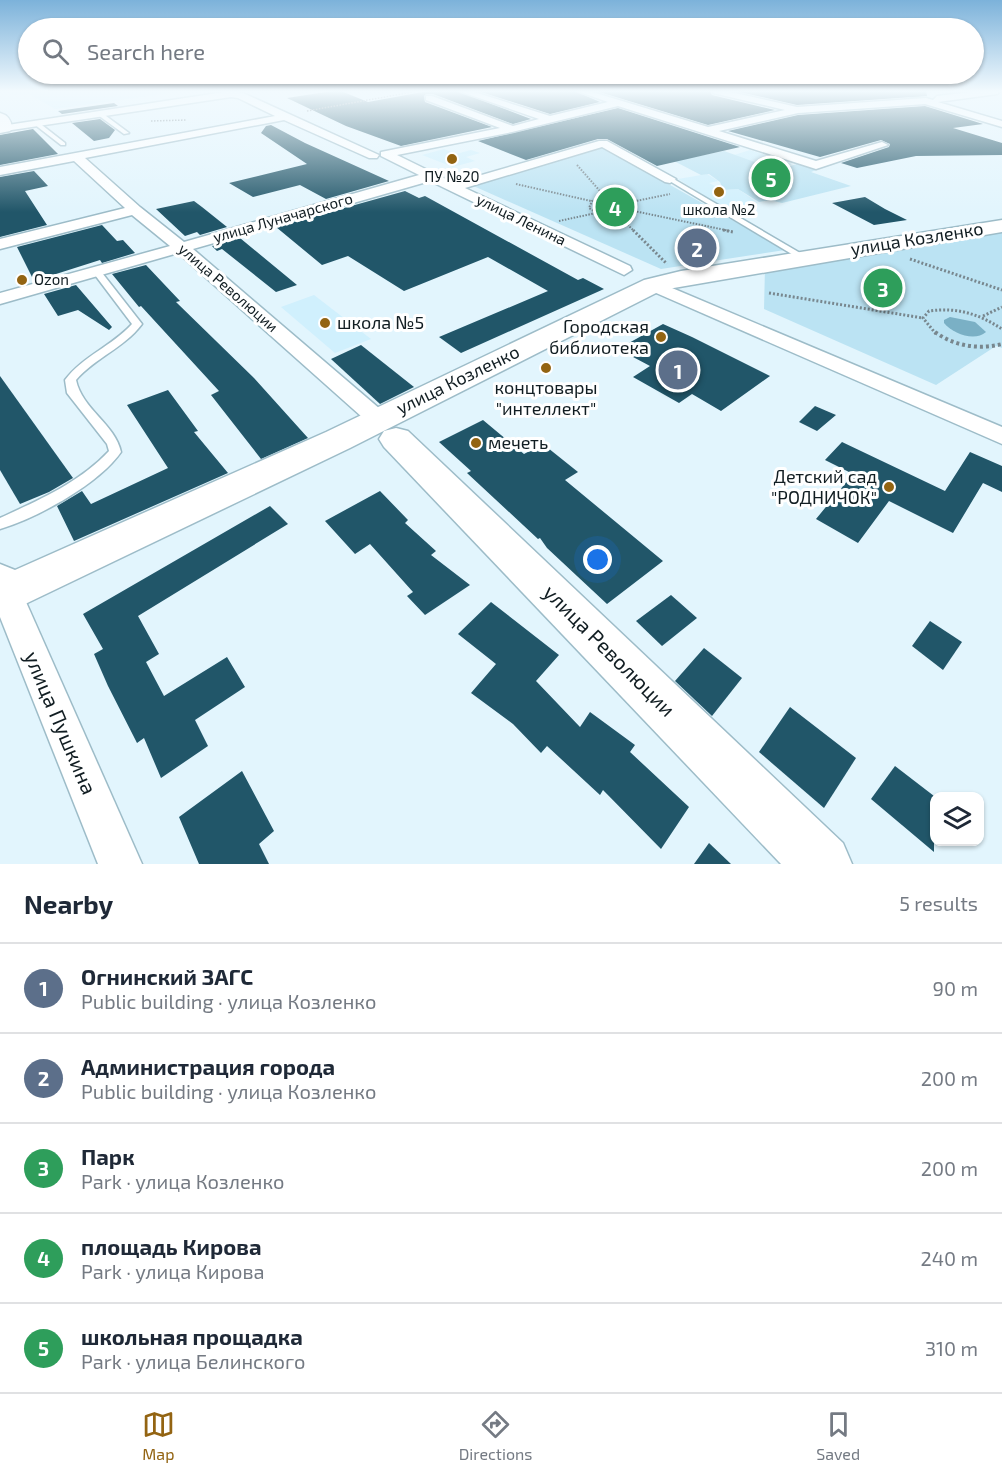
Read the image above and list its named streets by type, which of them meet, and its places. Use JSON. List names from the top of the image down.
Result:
{
  "streets": {
    "street": [
      "улица Луначарского",
      "улица Ленина",
      "улица Козленко",
      "улица Революции",
      "улица Пушкина"
    ]
  },
  "crossings": [
    ["улица Луначарского", "улица Ленина"],
    ["улица Луначарского", "улица Революции"],
    ["улица Козленко", "улица Революции"],
    ["улица Козленко", "улица Пушкина"]
  ],
  "places": [
    "ПУ №20",
    "школа №2",
    "Ozon",
    "школа №5",
    "Городская библиотека",
    "концтовары \"интеллект\"",
    "мечеть",
    "Детский сад \"РОДНИЧОК\""
  ],
  "page": {
    "search": "Search here",
    "pins": [
      "5",
      "4",
      "2",
      "3",
      "1"
    ],
    "heading": ["Nearby", "5 results"],
    "list": [
      {
        "mark": "1",
        "name": "Огнинский ЗАГС",
        "note": "Public building · улица Козленко",
        "value": "90 m"
      },
      {
        "mark": "2",
        "name": "Администрация города",
        "note": "Public building · улица Козленко",
        "value": "200 m"
      },
      {
        "mark": "3",
        "name": "Парк",
        "note": "Park · улица Козленко",
        "value": "200 m"
      },
      {
        "mark": "4",
        "name": "площадь Кирова",
        "note": "Park · улица Кирова",
        "value": "240 m"
      },
      {
        "mark": "5",
        "name": "школьная прощадка",
        "note": "Park · улица Белинского",
        "value": "310 m"
      }
    ],
    "nav": ["Map", "Directions", "Saved"]
  }
}
